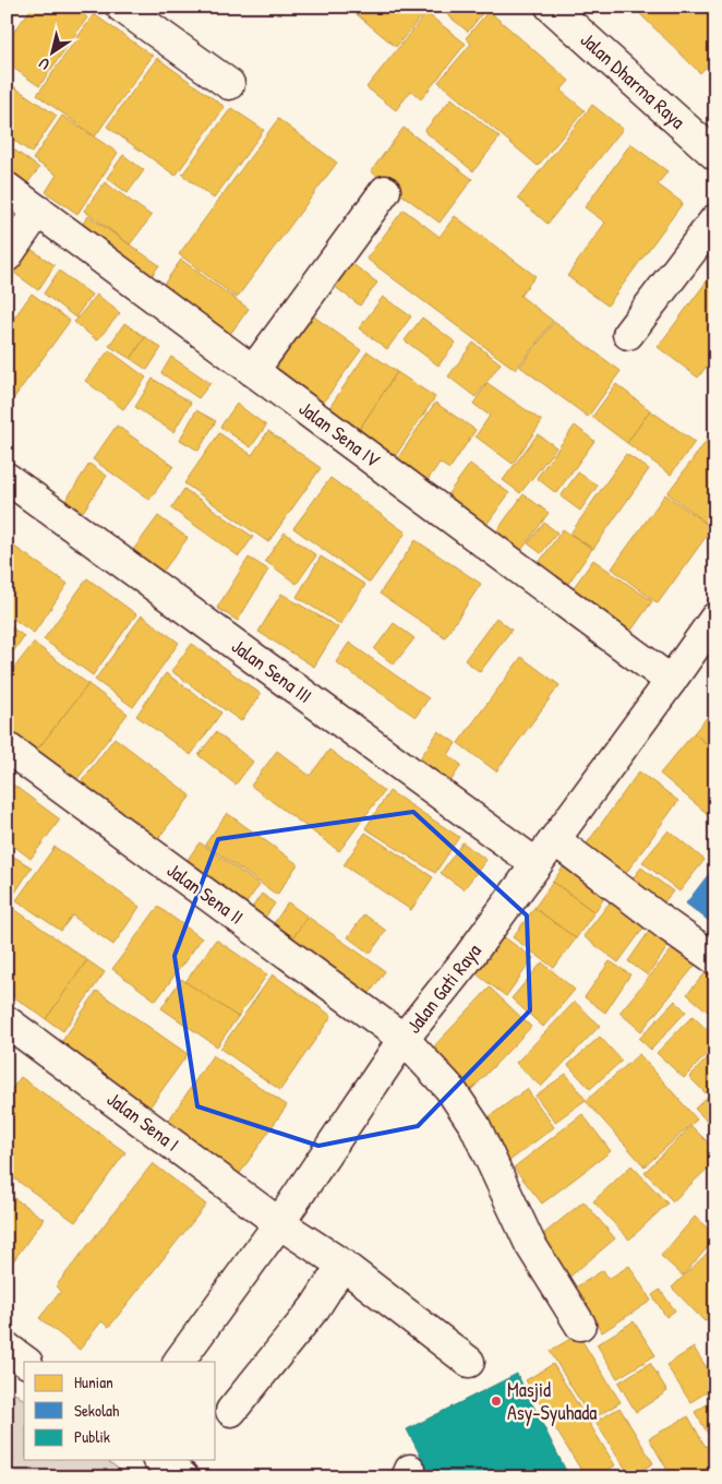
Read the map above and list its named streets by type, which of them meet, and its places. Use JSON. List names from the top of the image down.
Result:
{
  "streets": {
    "street": [
      "Jalan Dharma Raya",
      "Jalan Sena IV",
      "Jalan Sena III",
      "Jalan Sena II",
      "Jalan Gati Raya",
      "Jalan Sena I"
    ]
  },
  "crossings": [
    ["Jalan Sena IV", "Jalan Gati Raya"],
    ["Jalan Sena III", "Jalan Gati Raya"],
    ["Jalan Sena II", "Jalan Gati Raya"],
    ["Jalan Gati Raya", "Jalan Sena I"]
  ],
  "places": ["Masjid Asy-Syuhada"],
  "legend": ["Hunian", "Sekolah", "Publik"],
  "north": "bottom left"
}
